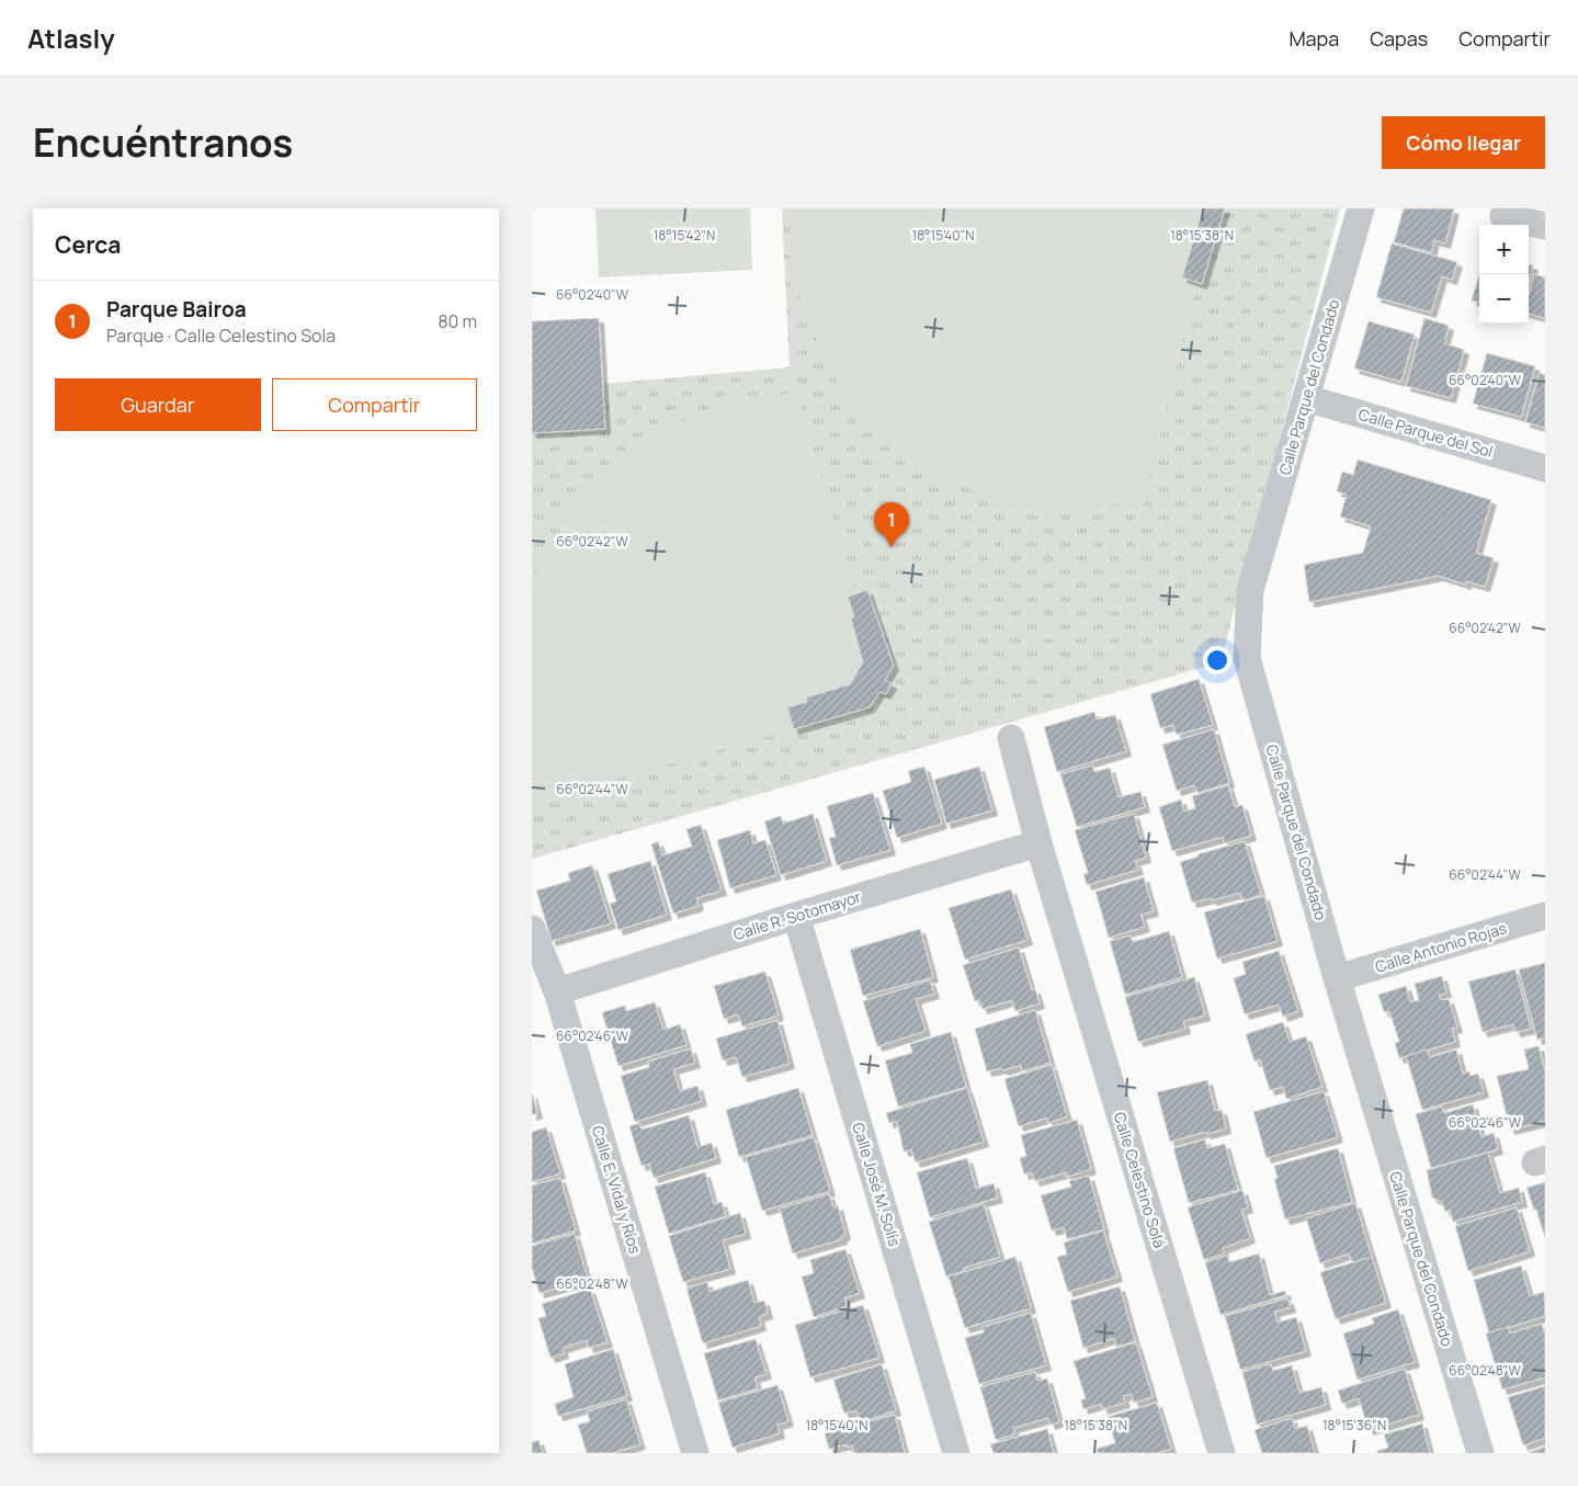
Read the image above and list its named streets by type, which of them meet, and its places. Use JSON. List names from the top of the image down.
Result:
{
  "streets": {
    "street": [
      "Calle Parque del Condado",
      "Calle Parque del Sol",
      "Calle R. Sotomayor",
      "Calle Antonio Rojas",
      "Calle Celestino Solá",
      "Calle José M. Solís",
      "Calle E. Vidal y Ríos"
    ]
  },
  "crossings": [
    ["Calle Parque del Condado", "Calle Parque del Sol"],
    ["Calle Parque del Condado", "Calle Antonio Rojas"],
    ["Calle R. Sotomayor", "Calle Celestino Solá"],
    ["Calle R. Sotomayor", "Calle José M. Solís"],
    ["Calle R. Sotomayor", "Calle E. Vidal y Ríos"]
  ],
  "page": {
    "header": "Atlasly",
    "nav": ["Mapa", "Capas", "Compartir"],
    "title": "Encuéntranos",
    "buttons": [
      "Cómo llegar",
      ["Guardar", "Compartir"]
    ],
    "heading": "Cerca",
    "map_buttons": ["+", "−"],
    "list": [
      {
        "mark": "1",
        "name": "Parque Bairoa",
        "note": "Parque · Calle Celestino Sola",
        "value": "80 m"
      }
    ],
    "pins": "1"
  },
  "coordinates": [
    "18°15'42\"N",
    "18°15'40\"N",
    "18°15'38\"N",
    "66°02'40\"W",
    "66°02'42\"W",
    "66°02'44\"W",
    "66°02'46\"W",
    "66°02'48\"W",
    "18°15'36\"N"
  ]
}
